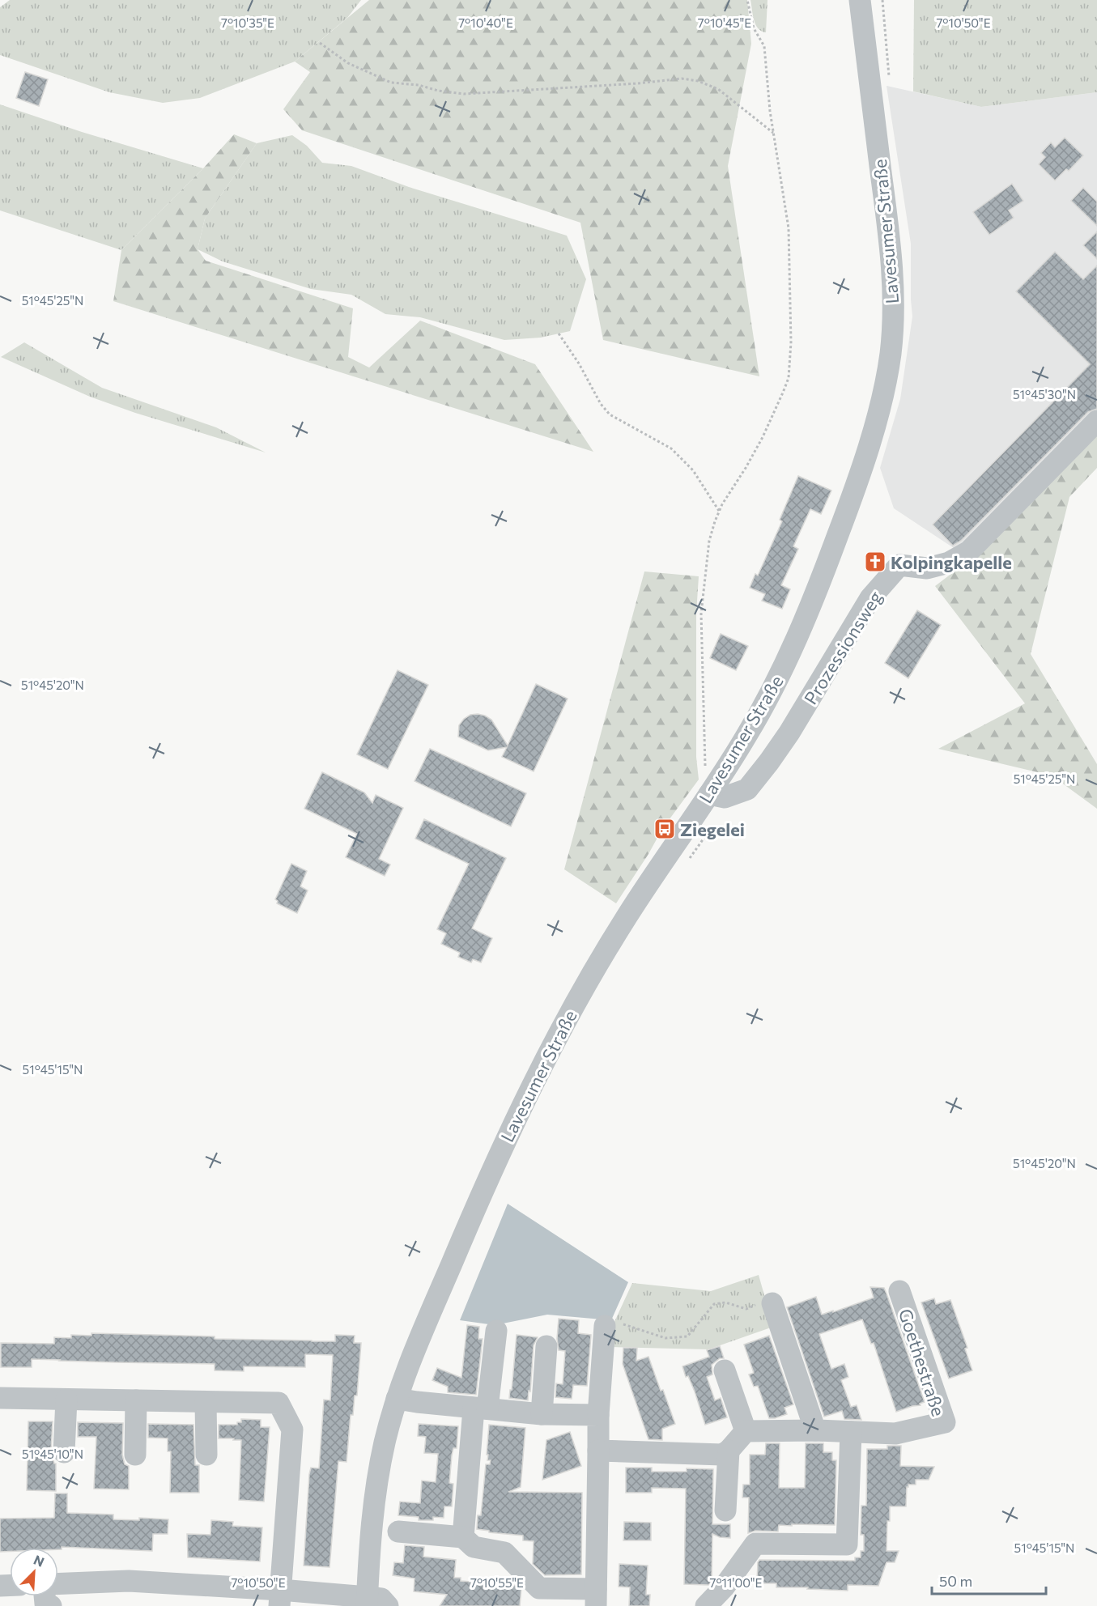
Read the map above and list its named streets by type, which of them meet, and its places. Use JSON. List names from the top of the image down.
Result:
{
  "streets": {
    "street": ["Lavesumer Straße", "Prozessionsweg", "Goethestraße"]
  },
  "crossings": [
    ["Lavesumer Straße", "Prozessionsweg"]
  ],
  "places": {
    "church": ["Kolpingkapelle"],
    "bus stop": ["Ziegelei"]
  },
  "scale_bar": "50 m",
  "north": "top right",
  "coordinates": [
    "7°10'35\"E",
    "7°10'40\"E",
    "7°10'45\"E",
    "7°10'50\"E",
    "51°45'25\"N",
    "51°45'30\"N",
    "51°45'20\"N",
    "51°45'15\"N",
    "51°45'10\"N",
    "7°10'55\"E",
    "7°11'00\"E"
  ]
}
